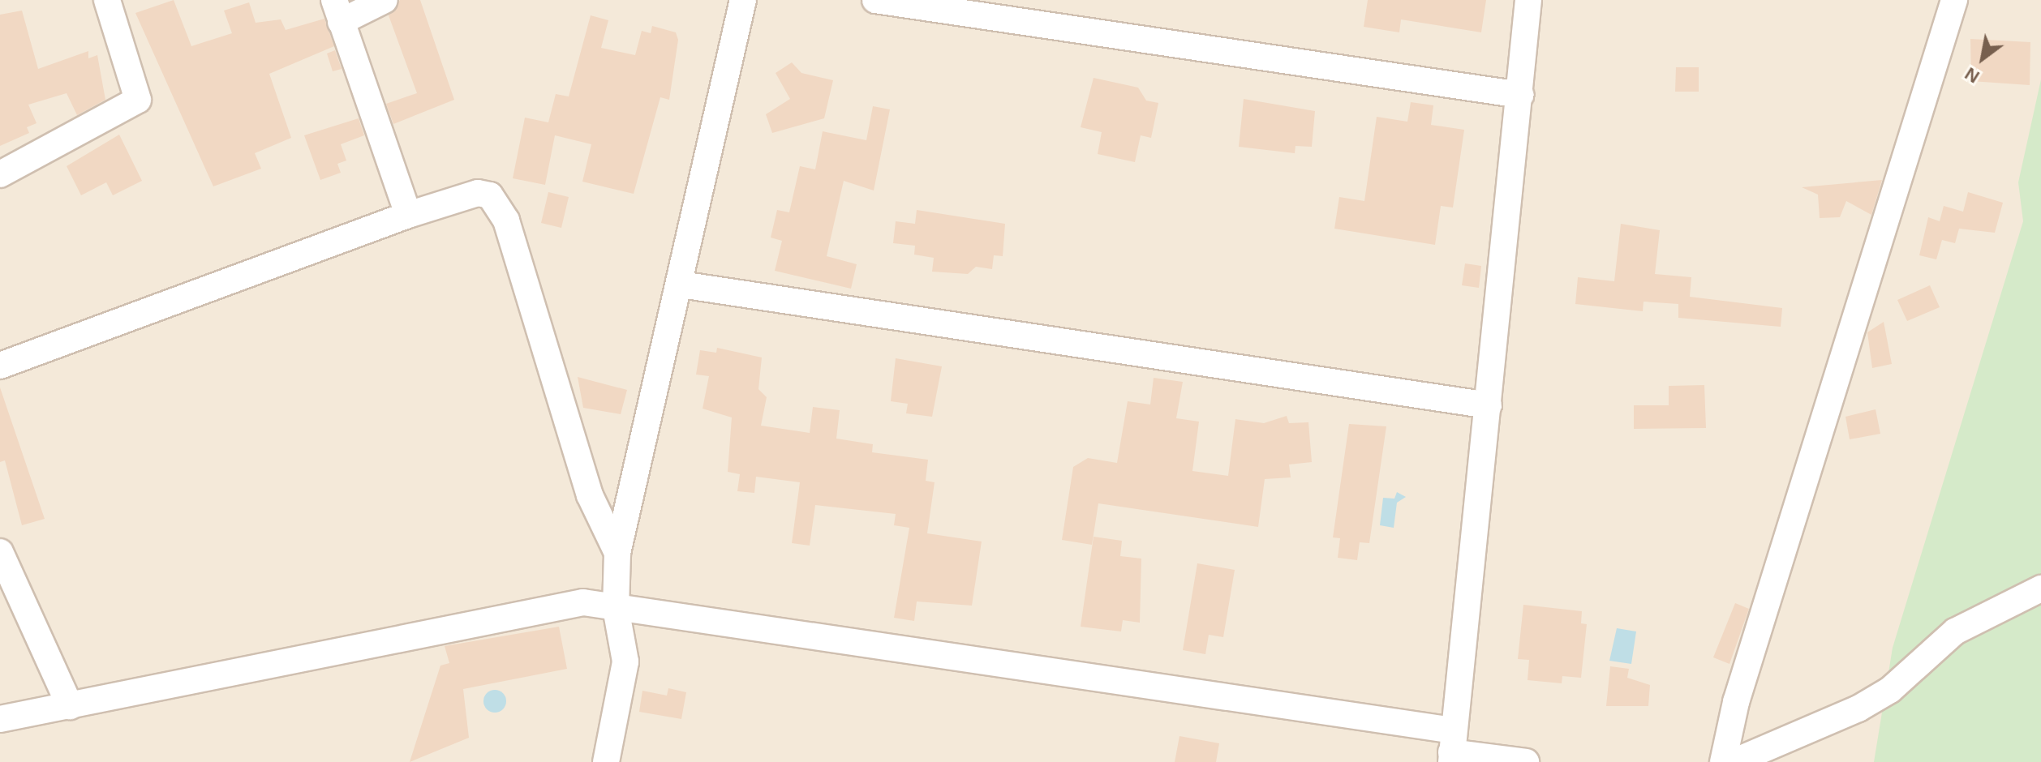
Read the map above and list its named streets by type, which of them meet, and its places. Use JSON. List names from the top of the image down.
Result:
{
  "north": "bottom left"
}
